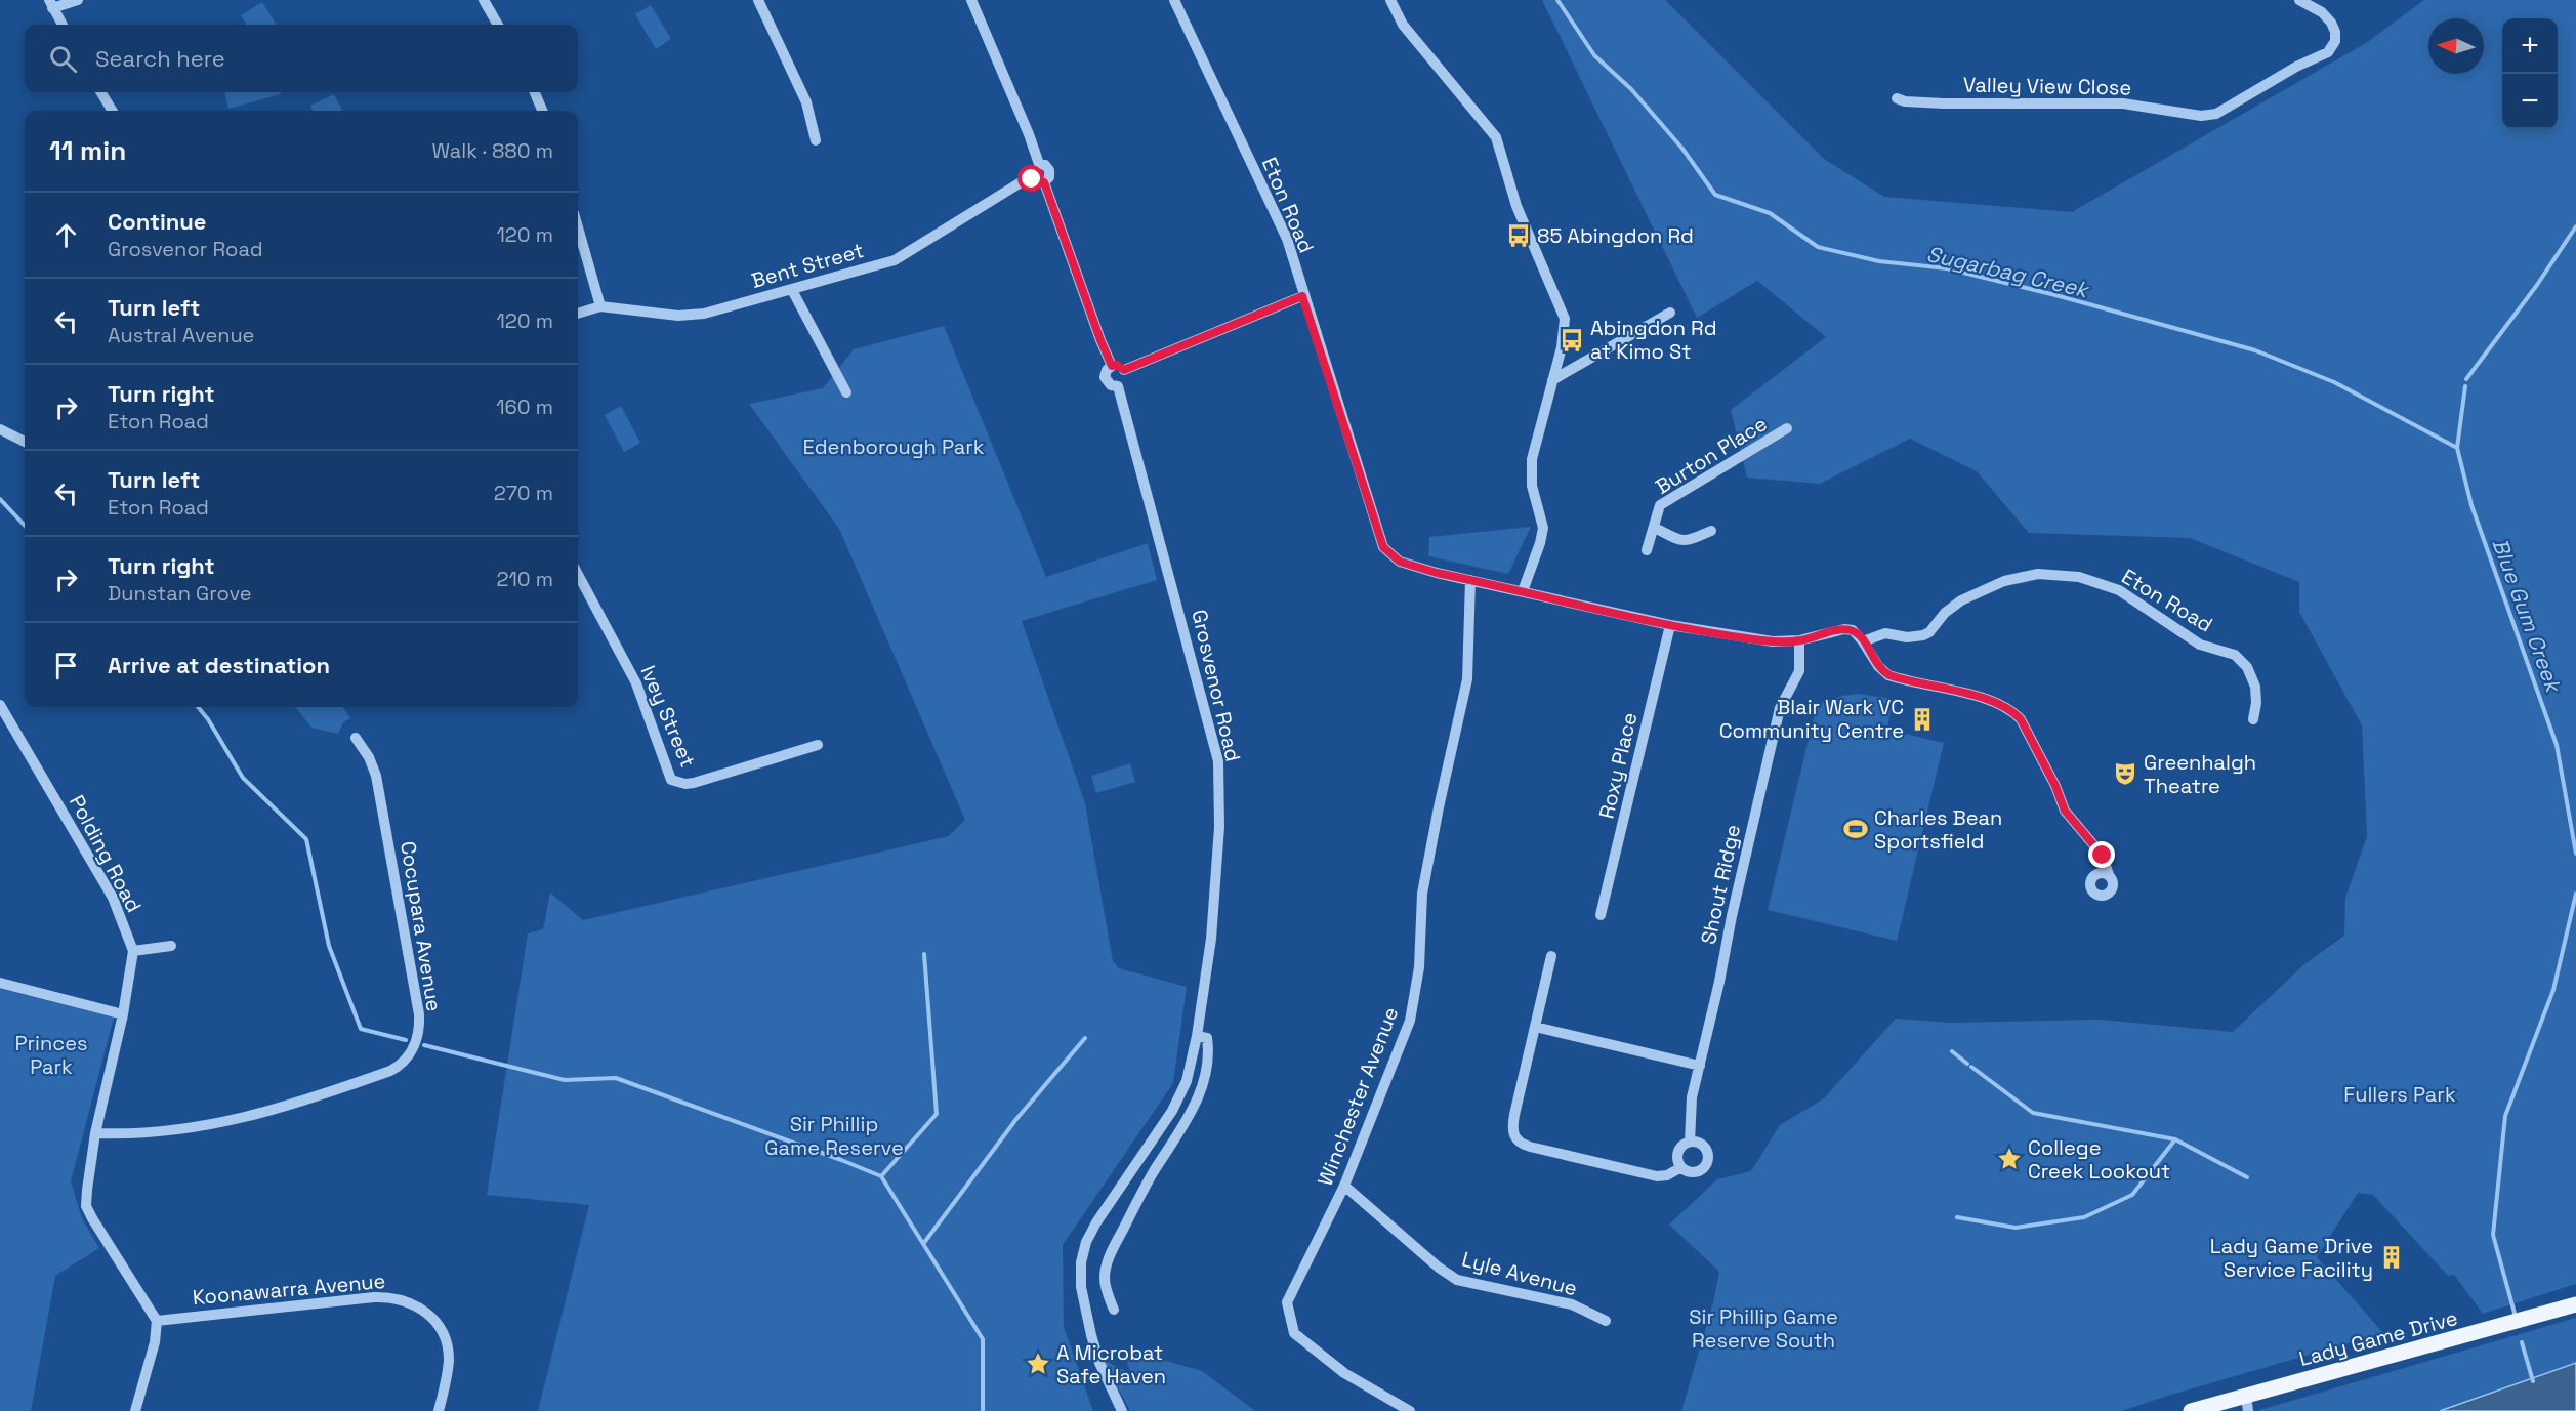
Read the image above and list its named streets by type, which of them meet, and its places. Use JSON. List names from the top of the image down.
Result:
{
  "streets": {
    "main road": ["Lady Game Drive"],
    "street": [
      "Valley View Close",
      "Eton Road",
      "Bent Street",
      "Burton Place",
      "Grosvenor Road",
      "Ivey Street",
      "Roxy Place",
      "Polding Road",
      "Shout Ridge",
      "Cocupara Avenue",
      "Winchester Avenue",
      "Lyle Avenue",
      "Koonawarra Avenue"
    ]
  },
  "crossings": [
    ["Eton Road", "Roxy Place"],
    ["Eton Road", "Shout Ridge"],
    ["Eton Road", "Winchester Avenue"],
    ["Winchester Avenue", "Lyle Avenue"]
  ],
  "water": ["Sugarbag Creek", "Blue Gum Creek"],
  "parks": [
    "Edenborough Park",
    "Princes Park",
    "Fullers Park",
    "Sir Phillip Game Reserve",
    "Sir Phillip Game Reserve South"
  ],
  "places": {
    "bus stop": ["85 Abingdon Rd", "Abingdon Rd at Kimo St"],
    "building": ["Blair Wark VC Community Centre", "Lady Game Drive Service Facility"],
    "theatre": ["Greenhalgh Theatre"],
    "sports": ["Charles Bean Sportsfield"],
    "place": ["College Creek Lookout", "A Microbat Safe Haven"]
  },
  "north": "left",
  "page": {
    "map_buttons": ["+", "−"],
    "search": "Search here",
    "heading": ["11 min", "Walk · 880 m"],
    "list": [
      ["Continue", "Grosvenor Road", "120 m"],
      ["Turn left", "Austral Avenue", "120 m"],
      ["Turn right", "Eton Road", "160 m"],
      ["Turn left", "Eton Road", "270 m"],
      ["Turn right", "Dunstan Grove", "210 m"],
      "Arrive at destination"
    ]
  }
}
